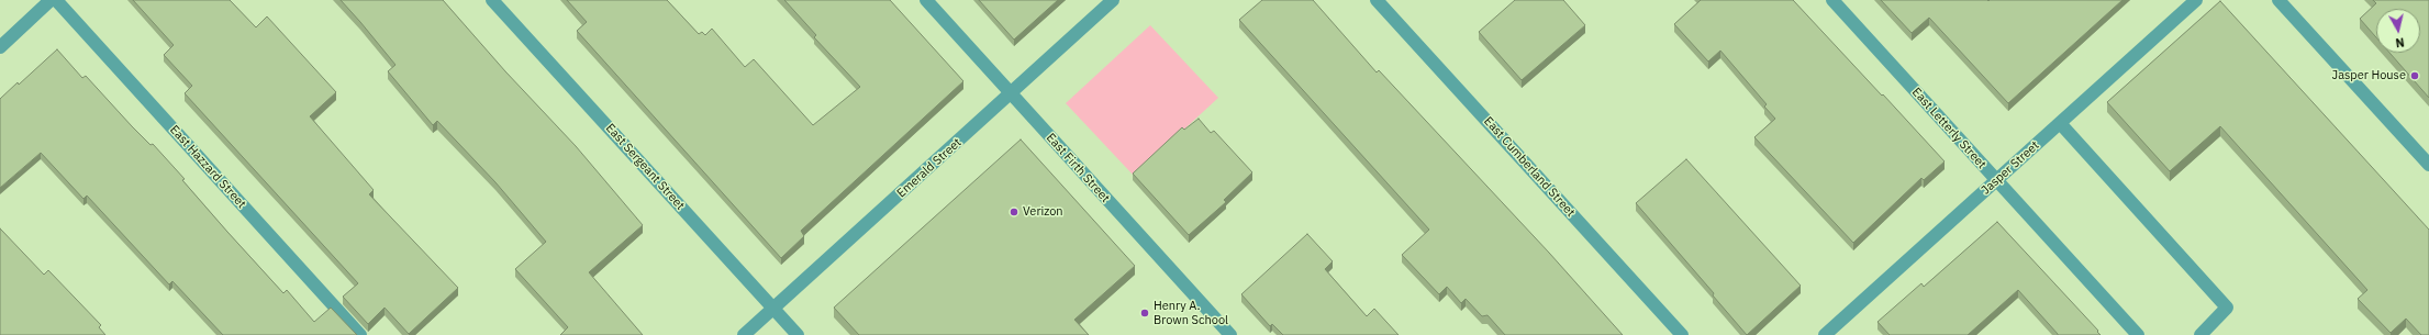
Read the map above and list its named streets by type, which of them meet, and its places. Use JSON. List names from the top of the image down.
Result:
{
  "streets": {
    "street": [
      "East Letterly Street",
      "East Hazzard Street",
      "East Sergeant Street",
      "East Cumberland Street",
      "Emerald Street",
      "East Firth Street",
      "Jasper Street"
    ]
  },
  "crossings": [
    ["East Letterly Street", "Jasper Street"],
    ["East Sergeant Street", "Emerald Street"],
    ["Emerald Street", "East Firth Street"]
  ],
  "places": ["Jasper House", "Verizon", "Henry A. Brown School"],
  "north": "bottom"
}
